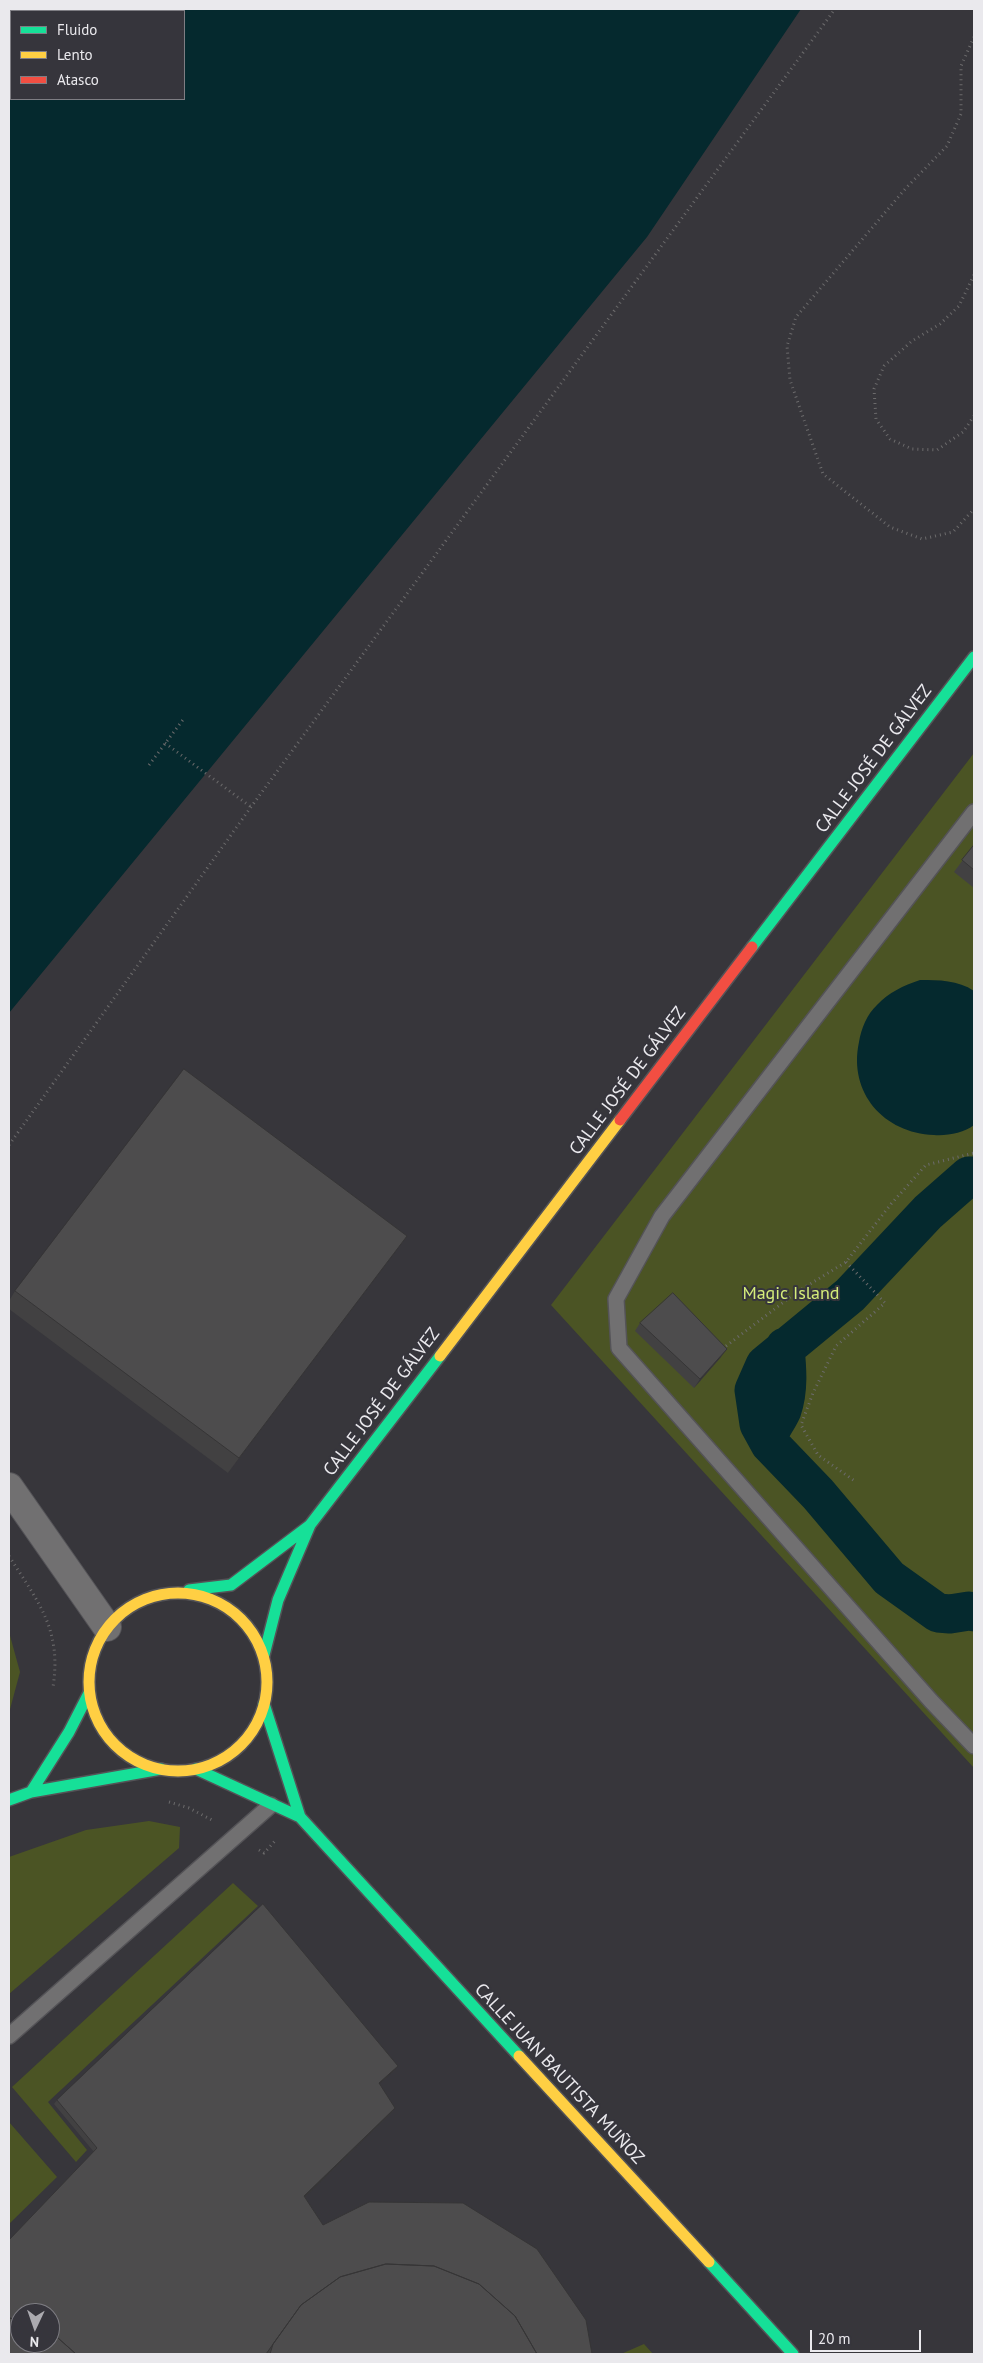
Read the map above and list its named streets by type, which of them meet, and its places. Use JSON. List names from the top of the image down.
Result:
{
  "streets": {
    "main road": ["CALLE JOSÉ DE GÁLVEZ", "CALLE JUAN BAUTISTA MUÑOZ"]
  },
  "crossings": [
    ["CALLE JOSÉ DE GÁLVEZ", "CALLE JUAN BAUTISTA MUÑOZ"]
  ],
  "parks": ["Magic Island"],
  "legend": ["Fluido", "Lento", "Atasco"],
  "scale_bar": "20 m",
  "north": "bottom"
}
